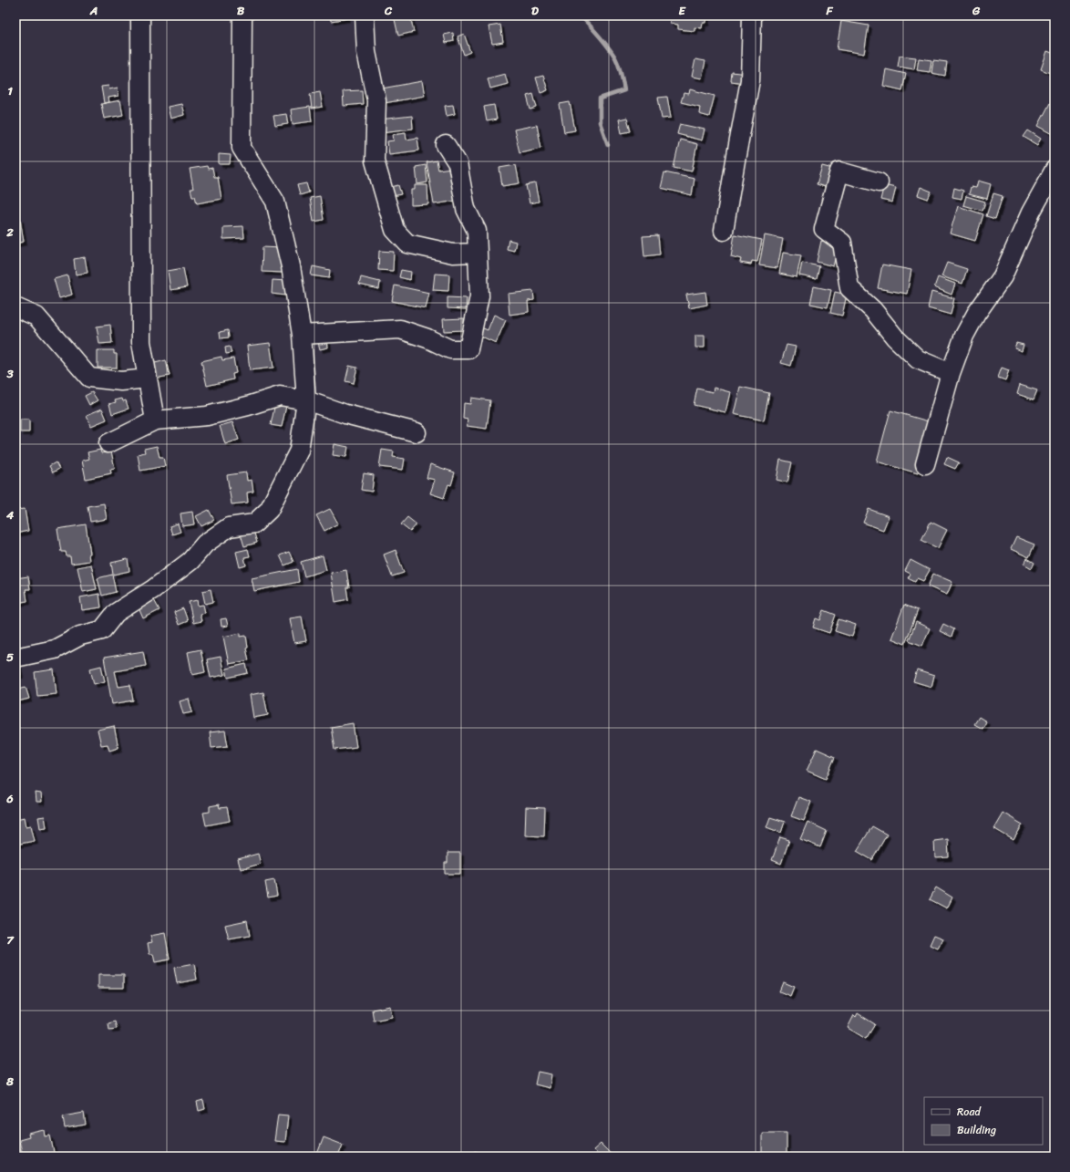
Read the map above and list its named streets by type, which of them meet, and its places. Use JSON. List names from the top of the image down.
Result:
{
  "legend": ["Road", "Building"],
  "grid": {
    "columns": [
      "A",
      "B",
      "C",
      "D",
      "E",
      "F",
      "G"
    ],
    "rows": [
      "1",
      "2",
      "3",
      "4",
      "5",
      "6",
      "7",
      "8"
    ]
  }
}
